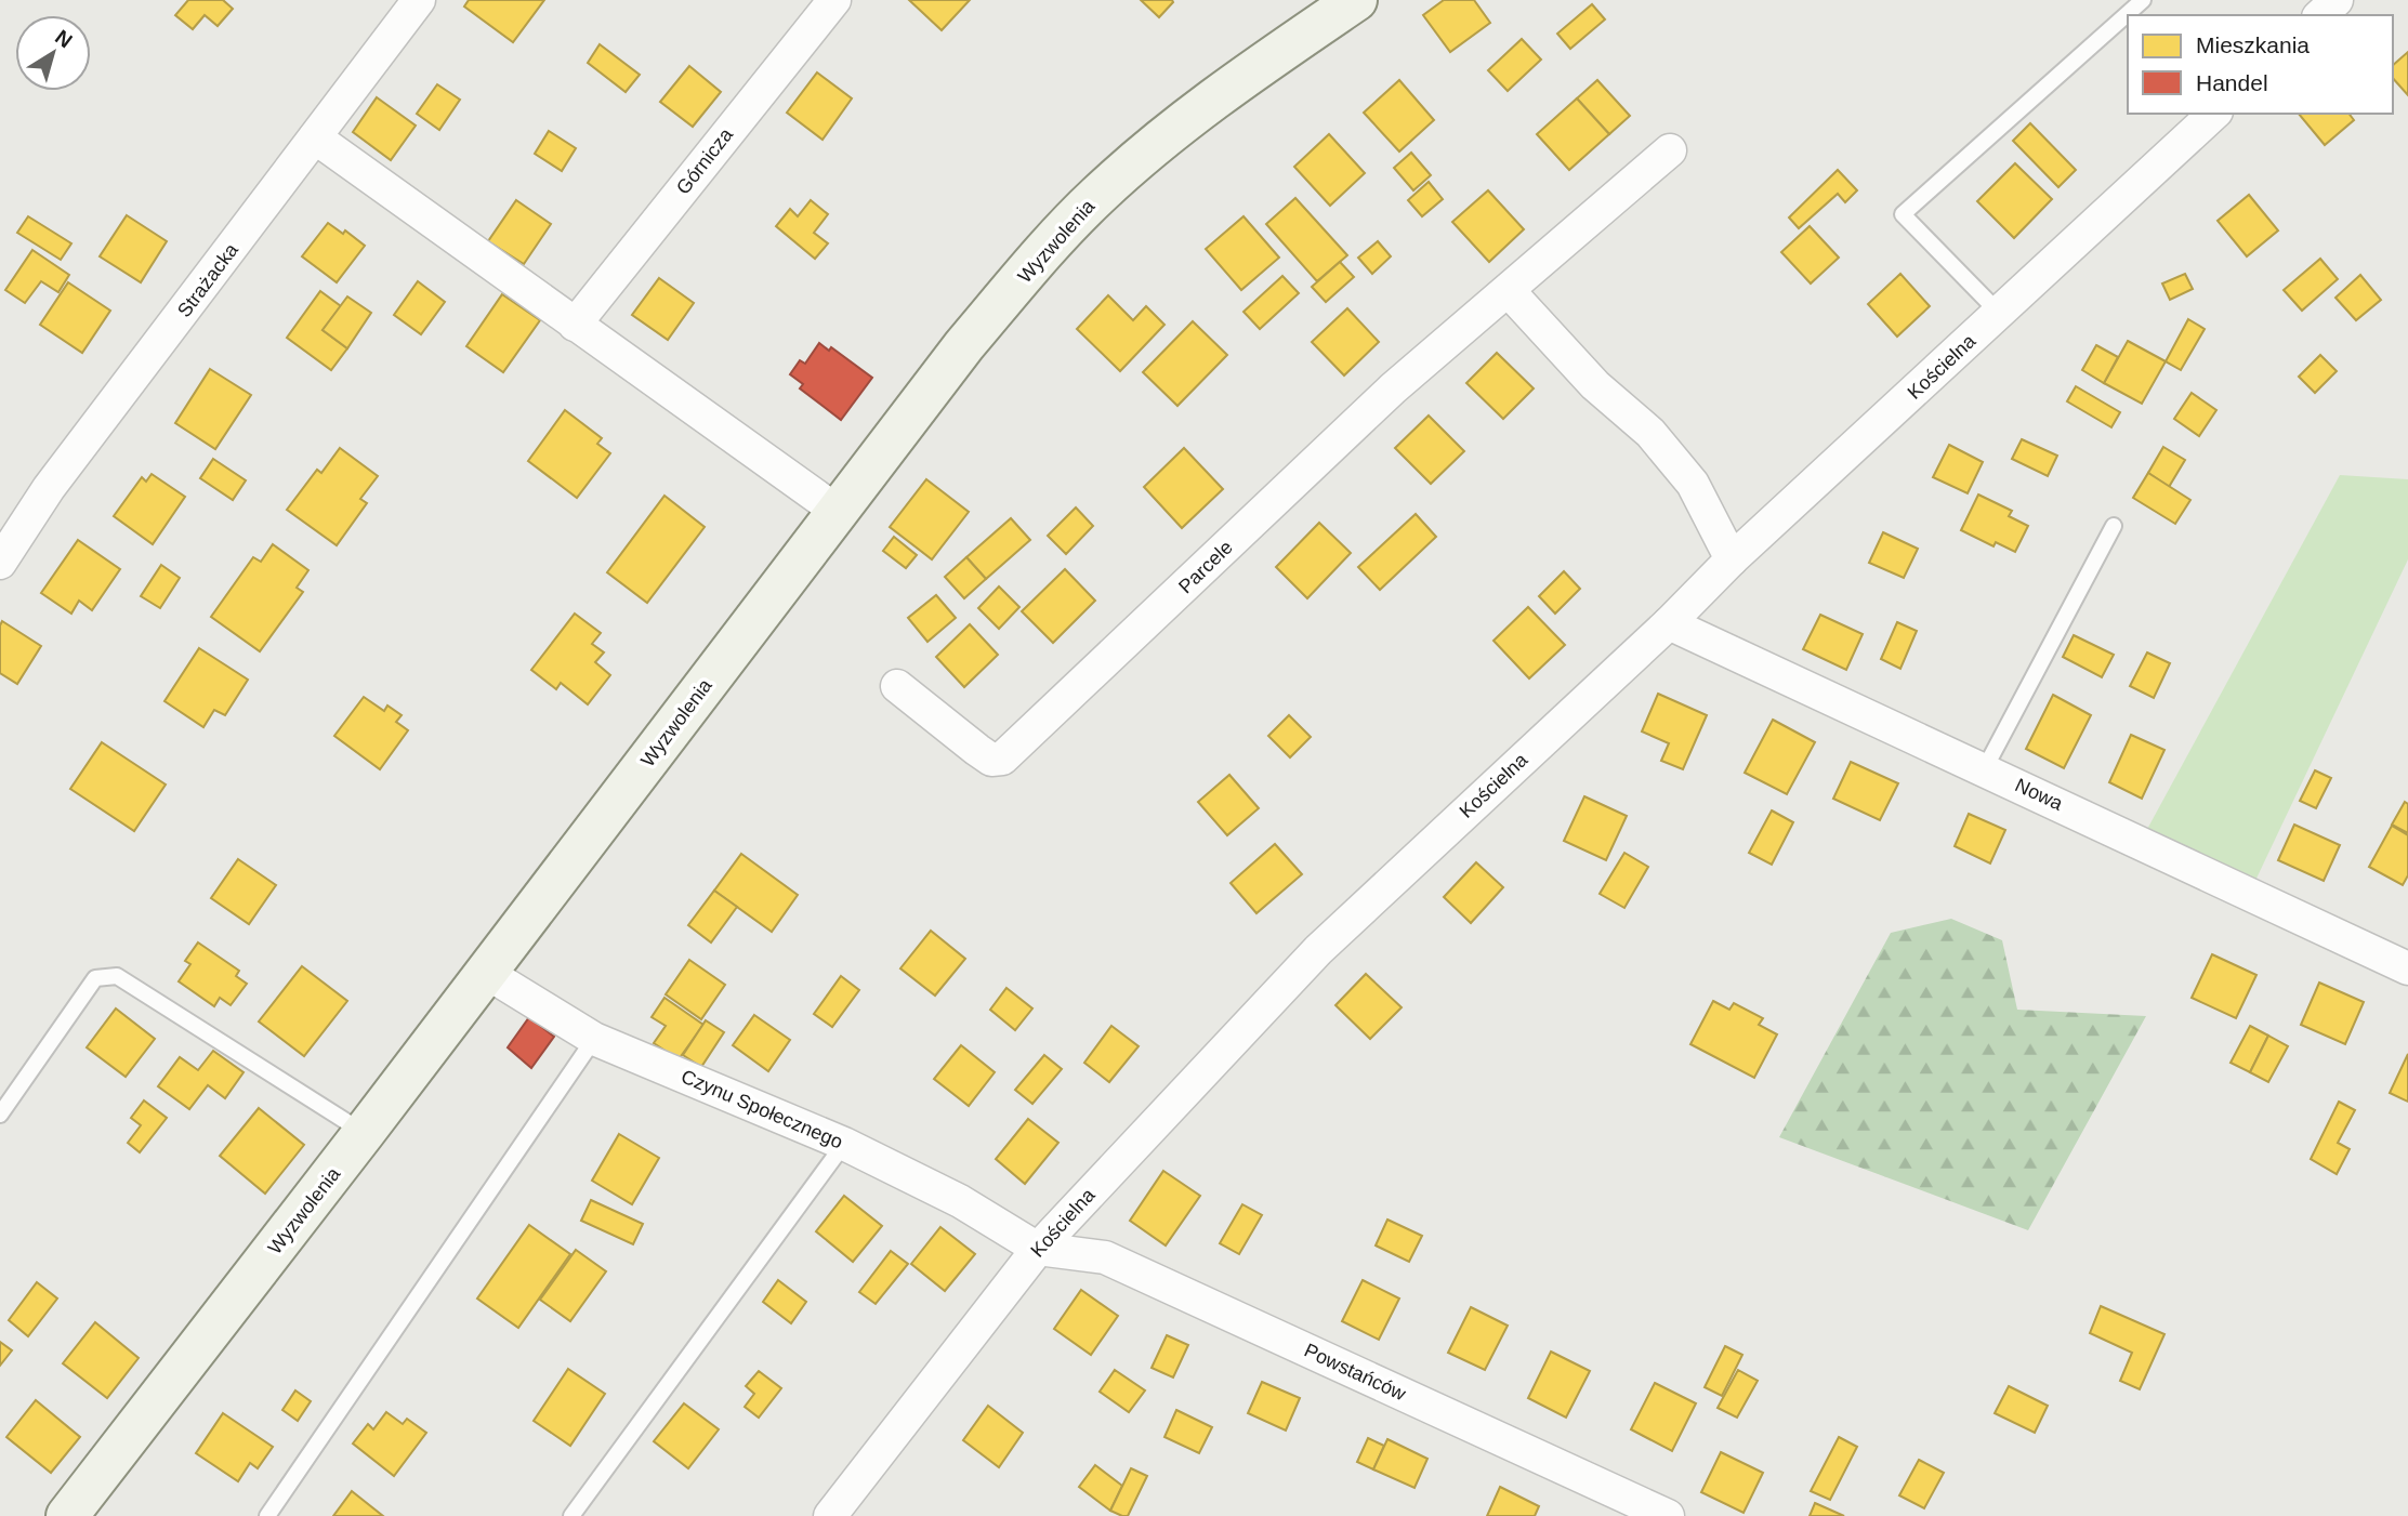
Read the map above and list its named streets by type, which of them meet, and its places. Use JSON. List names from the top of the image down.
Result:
{
  "streets": {
    "main road": ["Wyzwolenia"],
    "street": [
      "Górnicza",
      "Strażacka",
      "Kościelna",
      "Parcele",
      "Nowa",
      "Czynu Społecznego",
      "Powstańców"
    ]
  },
  "crossings": [
    ["Wyzwolenia", "Czynu Społecznego"],
    ["Kościelna", "Nowa"],
    ["Kościelna", "Czynu Społecznego"],
    ["Kościelna", "Powstańców"],
    ["Czynu Społecznego", "Powstańców"]
  ],
  "legend": ["Mieszkania", "Handel"],
  "north": "top right"
}
